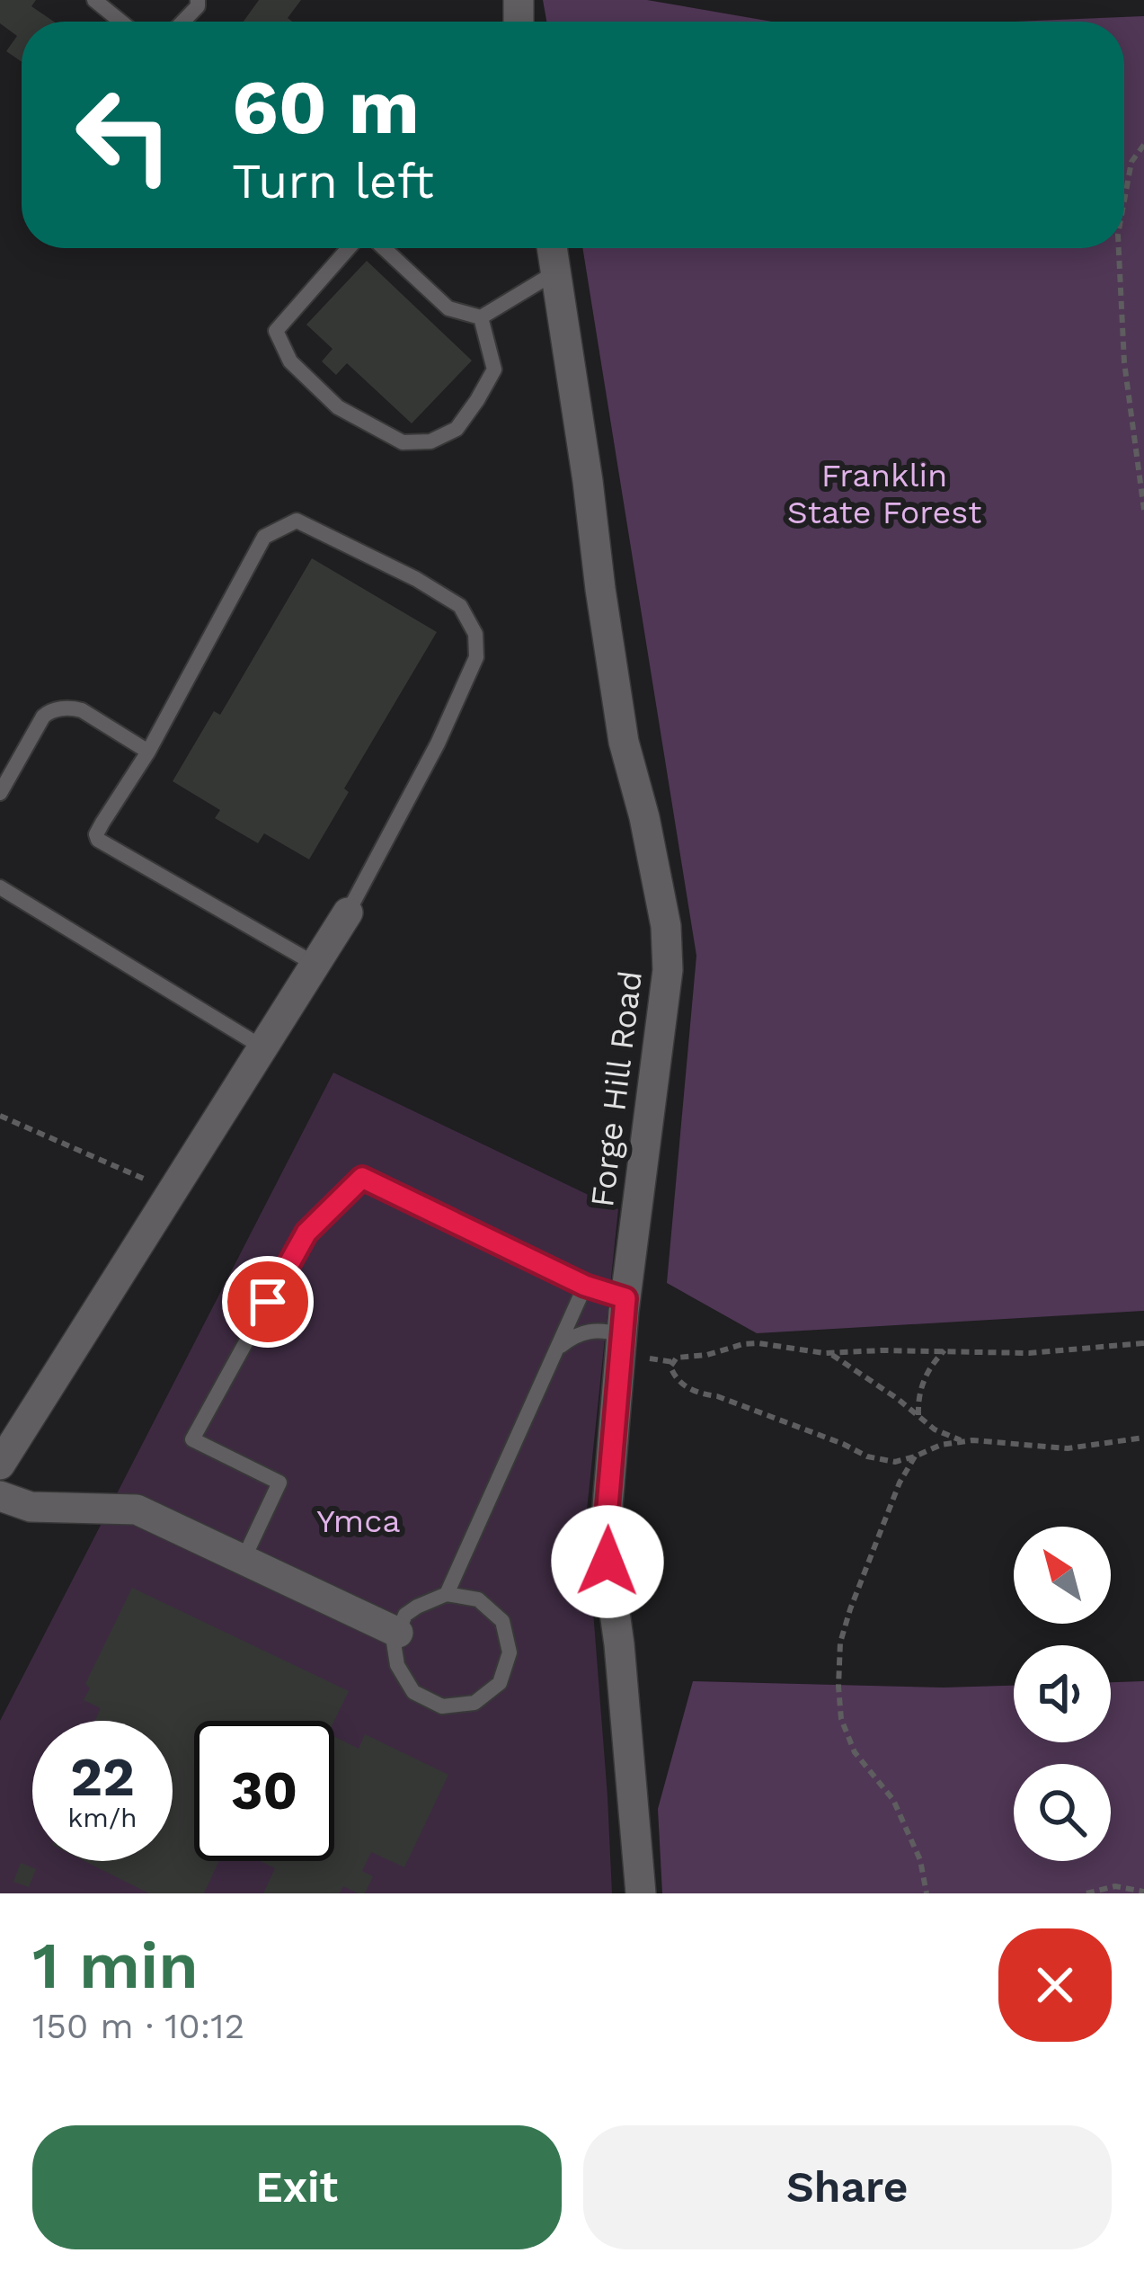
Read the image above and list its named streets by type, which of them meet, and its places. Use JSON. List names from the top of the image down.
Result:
{
  "streets": {
    "street": ["Forge Hill Road"]
  },
  "parks": ["Franklin State Forest", "Ymca"],
  "north": "top left",
  "page": {
    "turn": ["60 m", "Turn left"],
    "speed": "22 km/h",
    "limit": "30",
    "heading": ["1 min", "150 m · 10:12"],
    "buttons": ["Exit", "Share"]
  }
}
